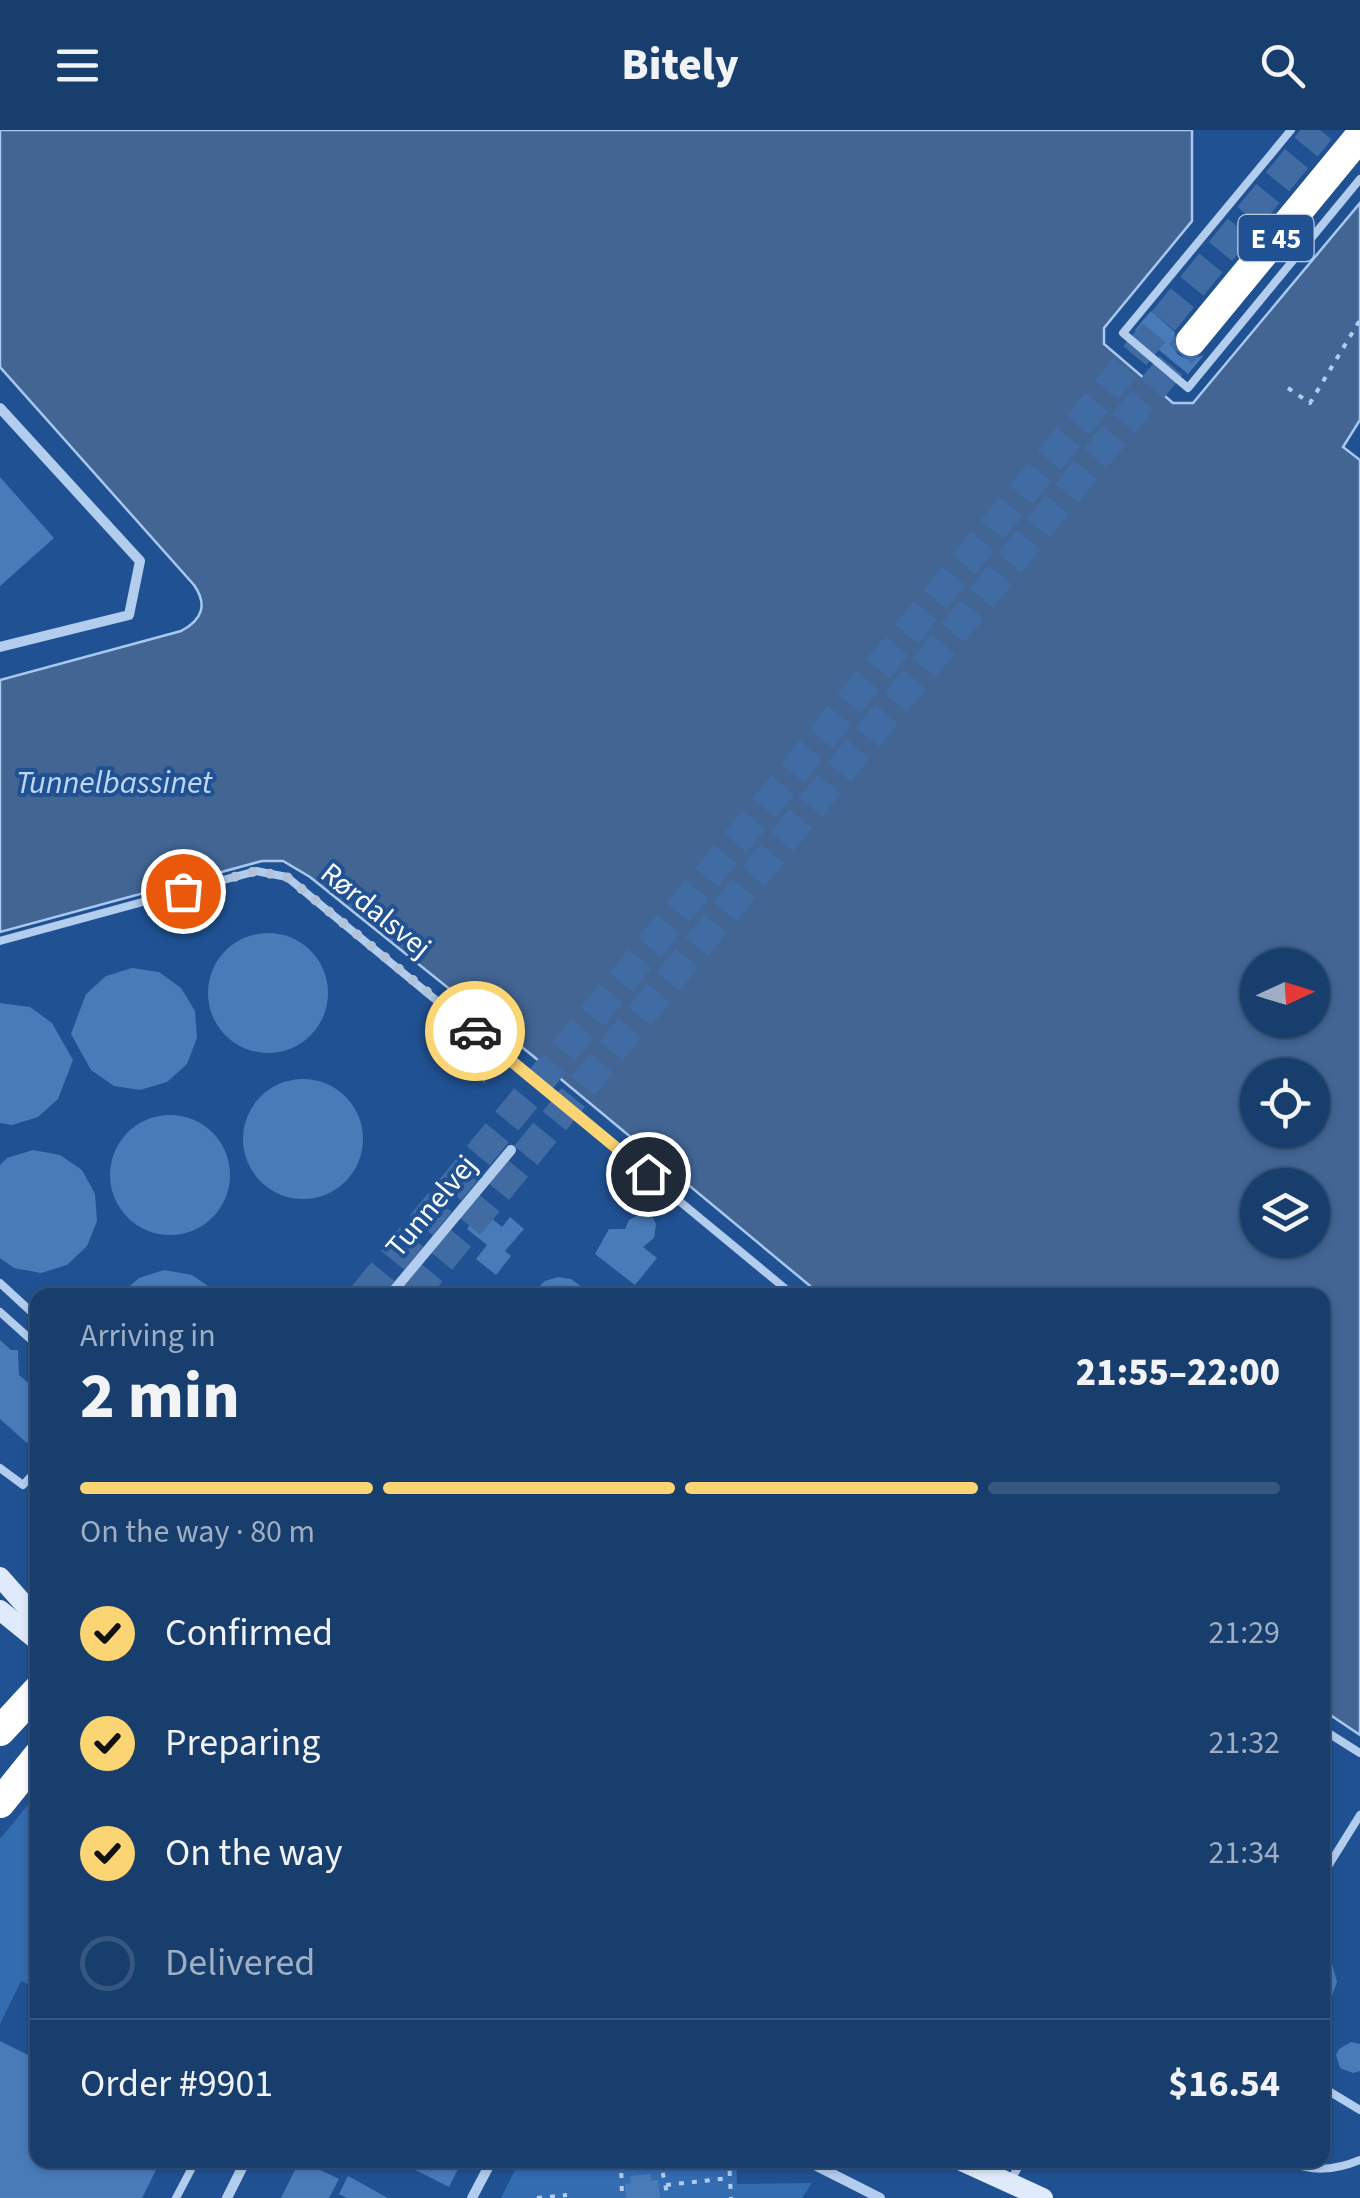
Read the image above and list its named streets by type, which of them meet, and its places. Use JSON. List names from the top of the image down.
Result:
{
  "streets": {
    "highway": ["E 45"],
    "street": ["Tunnelvej"],
    "lane": ["Rørdalsvej"]
  },
  "water": ["Tunnelbassinet"],
  "north": "right",
  "page": {
    "header": "Bitely",
    "heading": ["2 min", "Arriving in", "21:55–22:00"],
    "panel": ["Order #9901", "$16.54"],
    "bar": "On the way · 80 m",
    "list": [
      ["Confirmed", "21:29"],
      ["Preparing", "21:32"],
      ["On the way", "21:34"],
      "Delivered"
    ]
  }
}
